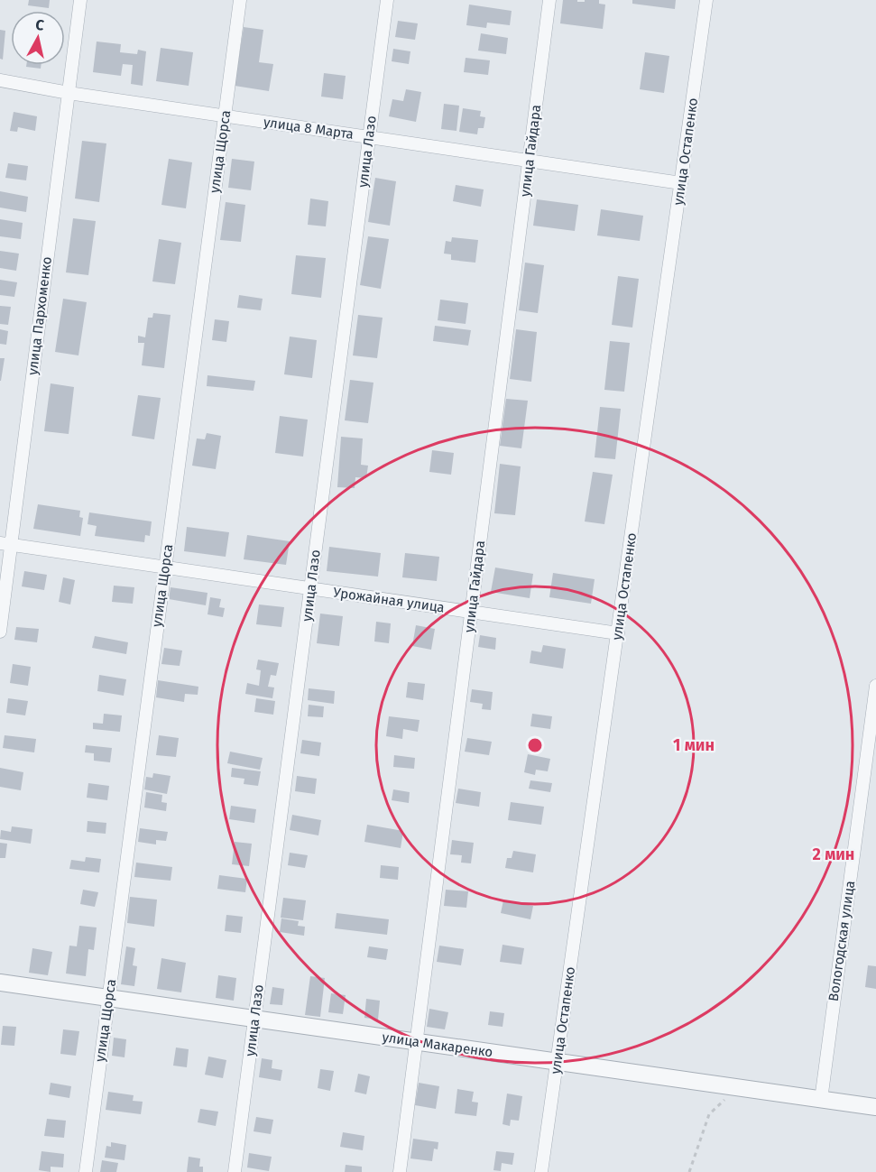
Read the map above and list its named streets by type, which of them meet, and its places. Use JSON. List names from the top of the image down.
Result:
{
  "streets": {
    "street": [
      "улица 8 Марта",
      "улица Гайдара",
      "улица Щорса",
      "улица Лазо",
      "улица Остапенко",
      "улица Пархоменко",
      "Урожайная улица",
      "Вологодская улица",
      "улица Макаренко"
    ]
  },
  "crossings": [
    ["улица 8 Марта", "улица Гайдара"],
    ["улица 8 Марта", "улица Щорса"],
    ["улица 8 Марта", "улица Лазо"],
    ["улица 8 Марта", "улица Остапенко"],
    ["улица 8 Марта", "улица Пархоменко"],
    ["улица Гайдара", "Урожайная улица"],
    ["улица Гайдара", "улица Макаренко"],
    ["улица Щорса", "Урожайная улица"],
    ["улица Щорса", "улица Макаренко"],
    ["улица Лазо", "Урожайная улица"],
    ["улица Лазо", "улица Макаренко"],
    ["улица Остапенко", "Урожайная улица"],
    ["улица Остапенко", "улица Макаренко"],
    ["улица Пархоменко", "Урожайная улица"],
    ["Вологодская улица", "улица Макаренко"]
  ],
  "north": "top",
  "rings": ["1 мин", "2 мин"]
}
